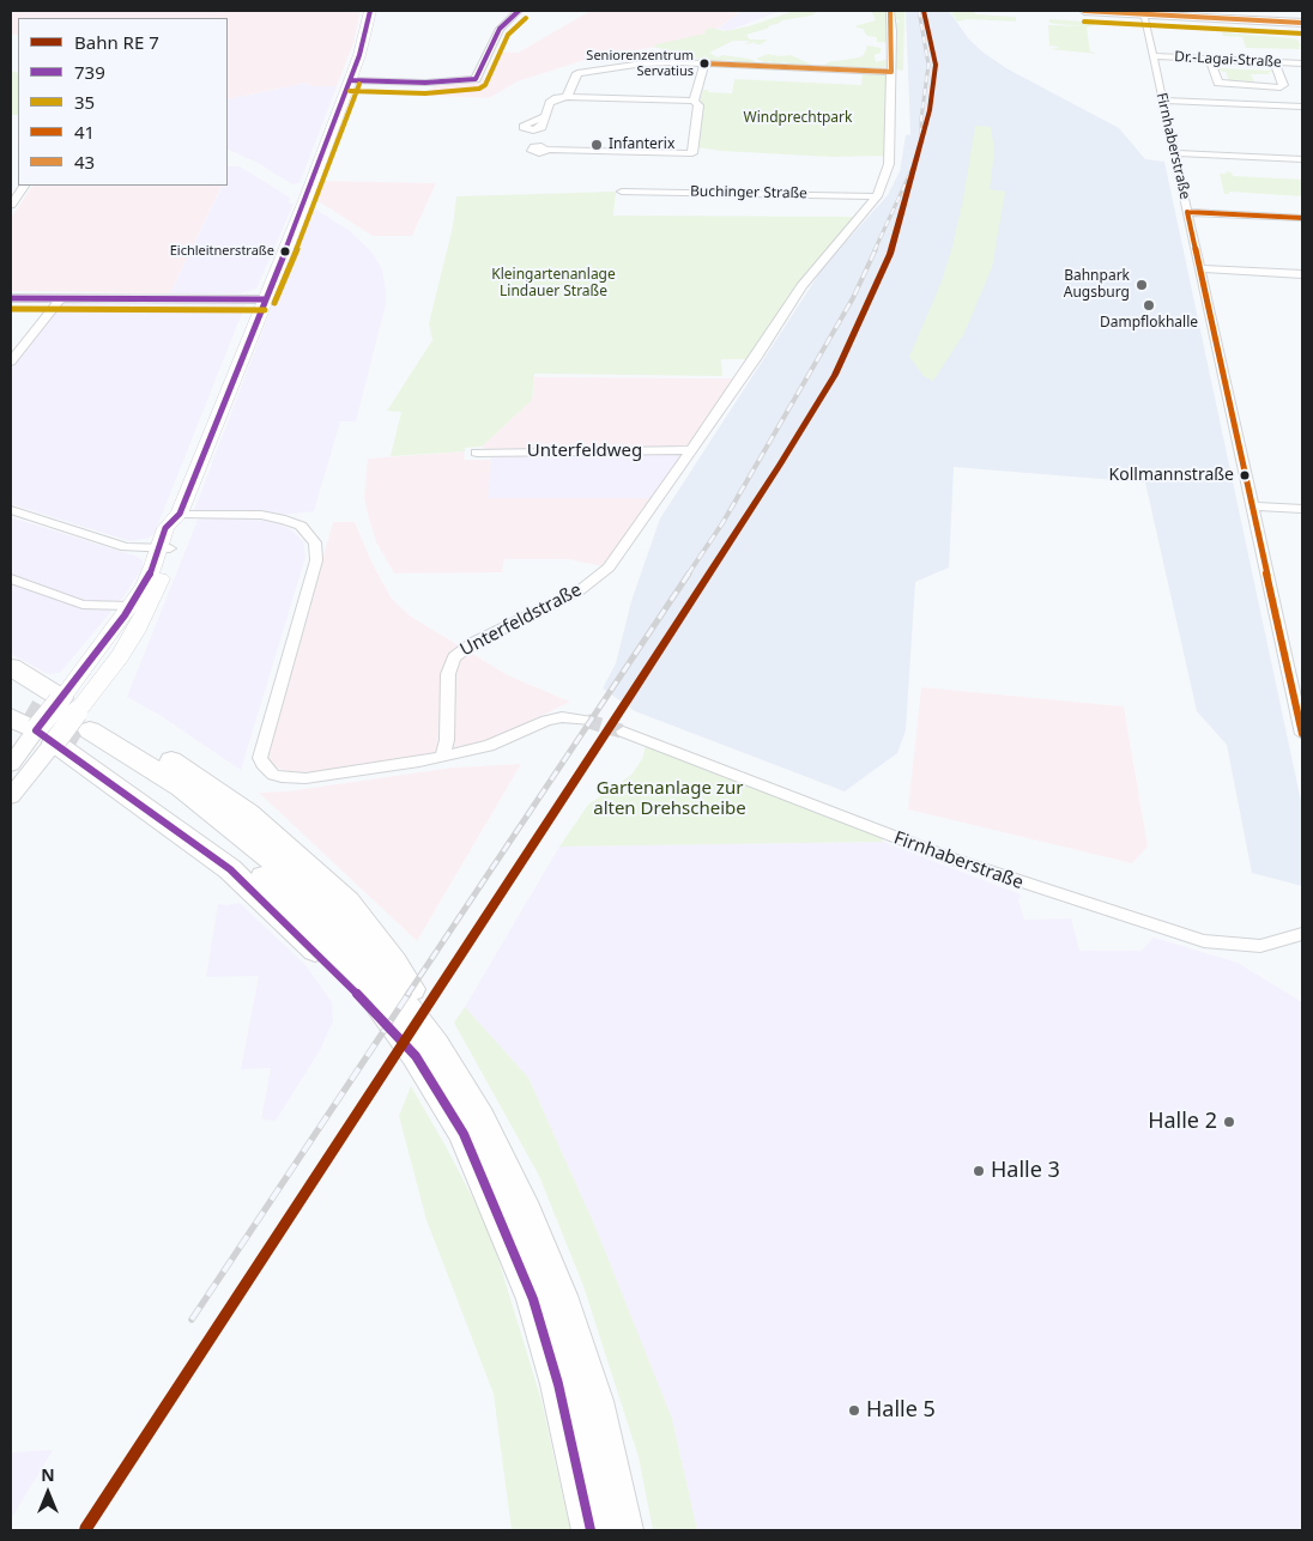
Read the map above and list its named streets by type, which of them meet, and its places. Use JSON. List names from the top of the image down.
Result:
{
  "streets": {
    "street": [
      "Dr.-Lagai-Straße",
      "Firnhaberstraße",
      "Buchinger Straße",
      "Unterfeldweg",
      "Unterfeldstraße"
    ]
  },
  "crossings": [
    ["Dr.-Lagai-Straße", "Firnhaberstraße"],
    ["Buchinger Straße", "Unterfeldstraße"],
    ["Unterfeldweg", "Unterfeldstraße"]
  ],
  "parks": ["Windprechtpark", "Kleingartenanlage Lindauer Straße", "Gartenanlage zur alten Drehscheibe"],
  "places": [
    "Seniorenzentrum Servatius",
    "Infanterix",
    "Eichleitnerstraße",
    "Bahnpark Augsburg",
    "Dampflokhalle",
    "Kollmannstraße",
    "Halle 2",
    "Halle 3",
    "Halle 5"
  ],
  "lines": [
    "transit line 739",
    "transit line 43",
    "transit line 35",
    "transit line 41"
  ],
  "legend": [
    "Bahn RE 7",
    "739",
    "35",
    "41",
    "43"
  ],
  "north": "top"
}
